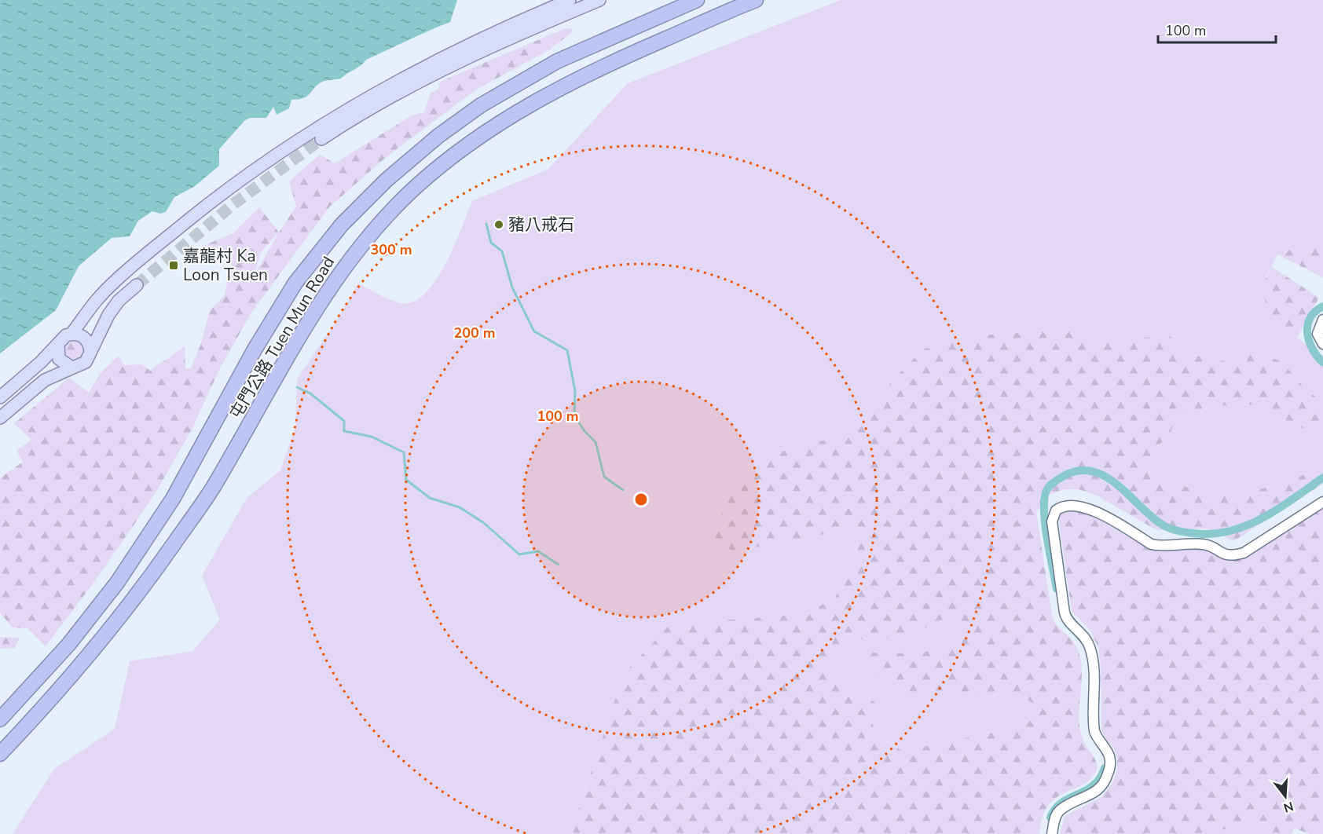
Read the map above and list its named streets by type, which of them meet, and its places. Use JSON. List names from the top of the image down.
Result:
{
  "streets": {
    "highway": ["屯門公路 Tuen Mun Road"]
  },
  "places": {
    "other": ["豬八戒石"],
    "transit": ["嘉龍村 Ka Loon Tsuen"]
  },
  "scale_bar": "100 m",
  "north": "bottom",
  "rings": ["300 m", "200 m", "100 m"]
}
